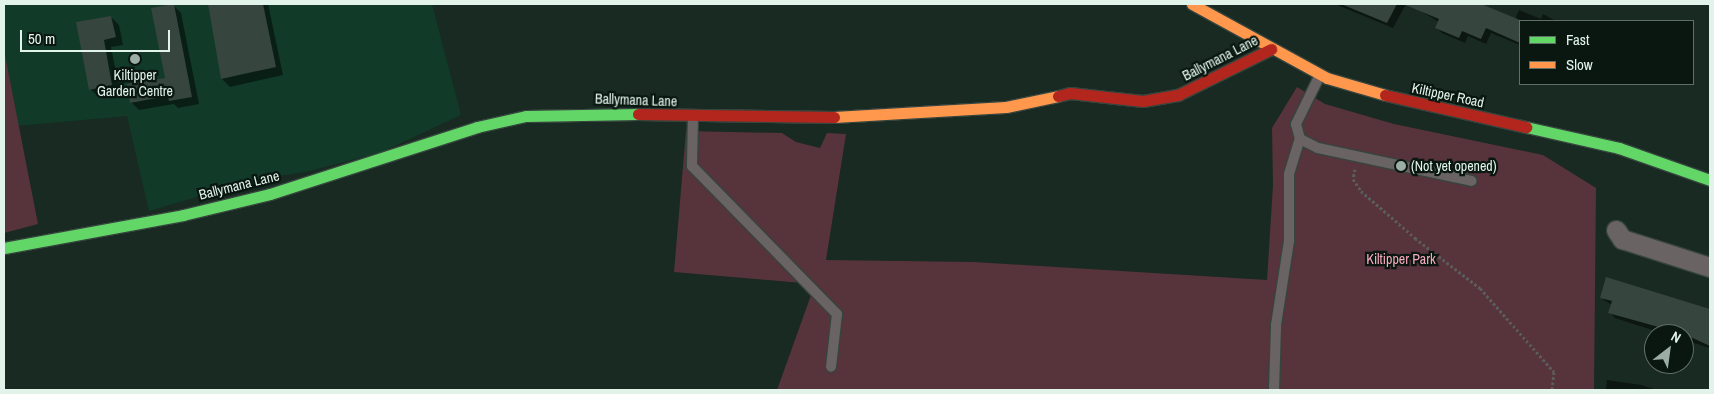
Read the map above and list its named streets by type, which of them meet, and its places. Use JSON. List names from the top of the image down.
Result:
{
  "streets": {
    "street": ["Ballymana Lane", "Kiltipper Road"]
  },
  "crossings": [
    ["Ballymana Lane", "Kiltipper Road"]
  ],
  "parks": ["Kiltipper Park"],
  "places": ["Kiltipper Garden Centre", "(Not yet opened)"],
  "legend": ["Fast", "Slow"],
  "scale_bar": "50 m",
  "north": "top right"
}
